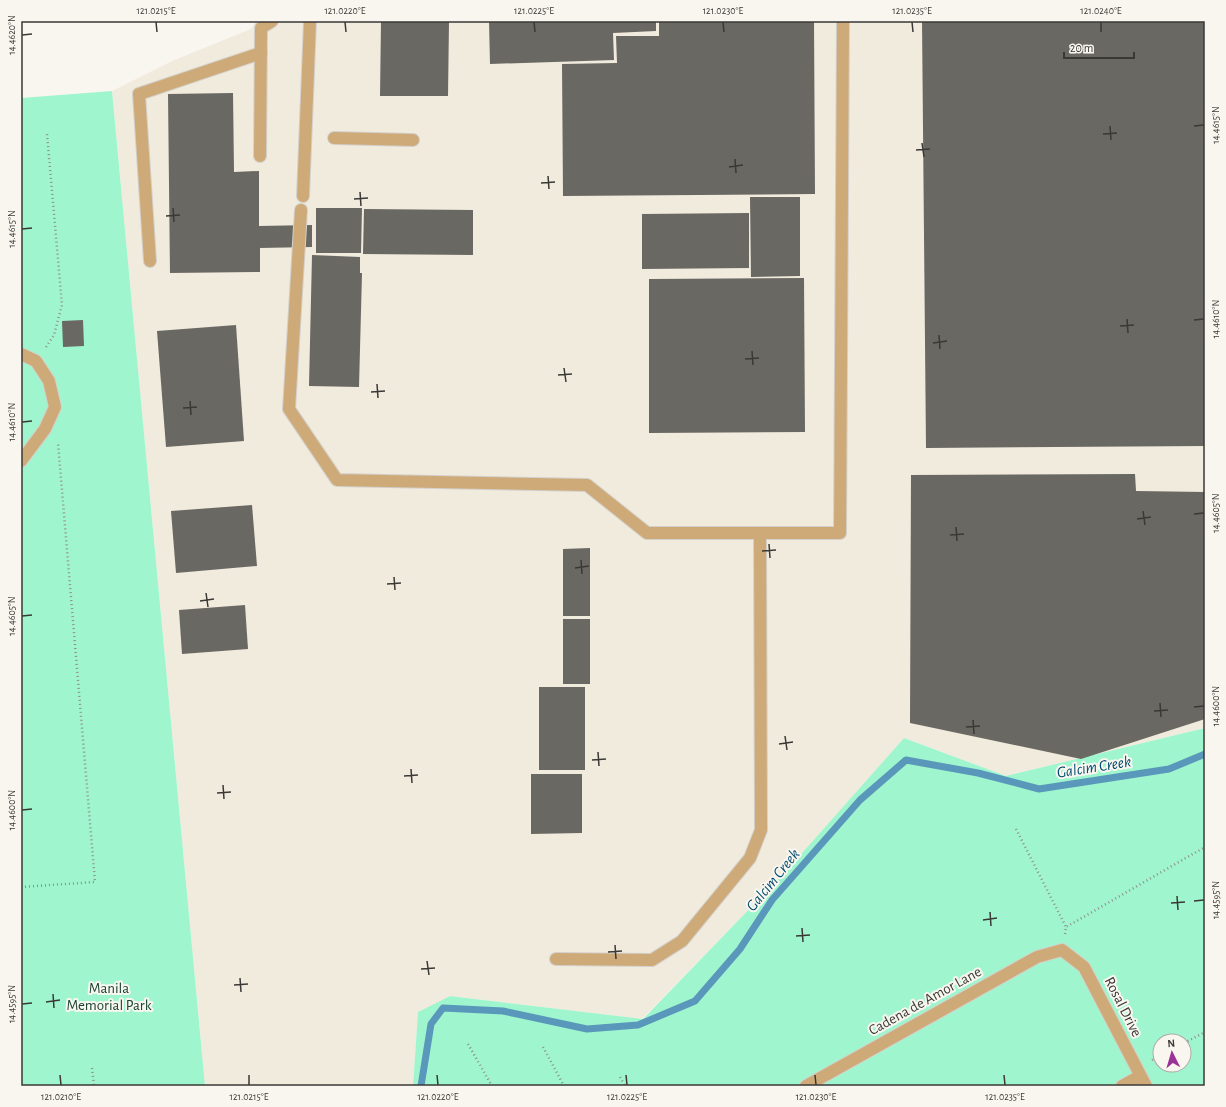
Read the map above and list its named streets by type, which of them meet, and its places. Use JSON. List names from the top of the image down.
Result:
{
  "streets": {
    "lane": ["Cadena de Amor Lane", "Rosal Drive"]
  },
  "crossings": [
    ["Cadena de Amor Lane", "Rosal Drive"]
  ],
  "water": ["Galcim Creek"],
  "parks": ["Manila Memorial Park"],
  "scale_bar": "20 m",
  "north": "top",
  "coordinates": [
    "121.0215°E",
    "121.0220°E",
    "121.0225°E",
    "121.0230°E",
    "121.0235°E",
    "121.0240°E",
    "14.4620°N",
    "14.4615°N",
    "14.4610°N",
    "14.4605°N",
    "14.4600°N",
    "14.4595°N",
    "121.0210°E"
  ]
}
